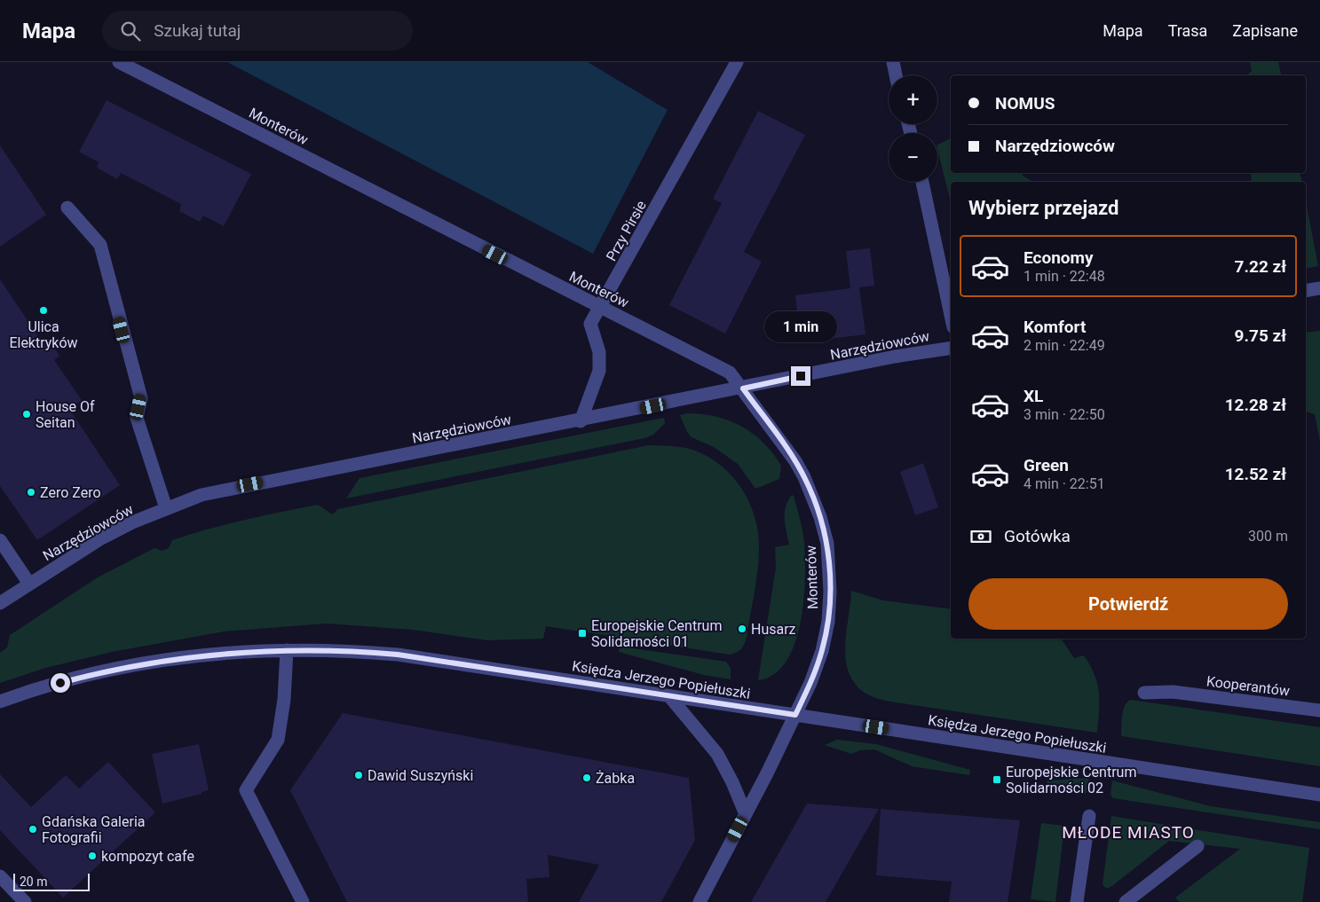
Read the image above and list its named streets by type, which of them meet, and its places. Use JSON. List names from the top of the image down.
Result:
{
  "streets": {
    "street": [
      "Monterów",
      "Przy Pirsie",
      "Narzędziowców",
      "Księdza Jerzego Popiełuszki",
      "Kooperantów"
    ]
  },
  "crossings": [
    ["Monterów", "Przy Pirsie"],
    ["Monterów", "Narzędziowców"],
    ["Monterów", "Księdza Jerzego Popiełuszki"],
    ["Przy Pirsie", "Narzędziowców"]
  ],
  "districts": ["MŁODE MIASTO"],
  "places": {
    "other": [
      "Ulica Elektryków",
      "House Of Seitan",
      "Zero Zero",
      "Husarz",
      "Dawid Suszyński",
      "Żabka",
      "Gdańska Galeria Fotografii",
      "kompozyt cafe"
    ],
    "transit": ["Europejskie Centrum Solidarności 01", "Europejskie Centrum Solidarności 02"]
  },
  "scale_bar": "20 m",
  "page": {
    "header": "Mapa",
    "search": "Szukaj tutaj",
    "nav": ["Mapa", "Trasa", "Zapisane"],
    "map_buttons": ["+", "−"],
    "banner": ["NOMUS", "Narzędziowców"],
    "heading": "Wybierz przejazd",
    "list": [
      {
        "name": "Economy",
        "note": "1 min · 22:48",
        "value": "7.22 zł"
      },
      {
        "name": "Komfort",
        "note": "2 min · 22:49",
        "value": "9.75 zł"
      },
      {
        "name": "XL",
        "note": "3 min · 22:50",
        "value": "12.28 zł"
      },
      {
        "name": "Green",
        "note": "4 min · 22:51",
        "value": "12.52 zł"
      }
    ],
    "bubble": "1 min",
    "pay": ["Gotówka", "300 m"],
    "buttons": "Potwierdź",
    "scale": "20 m"
  }
}
